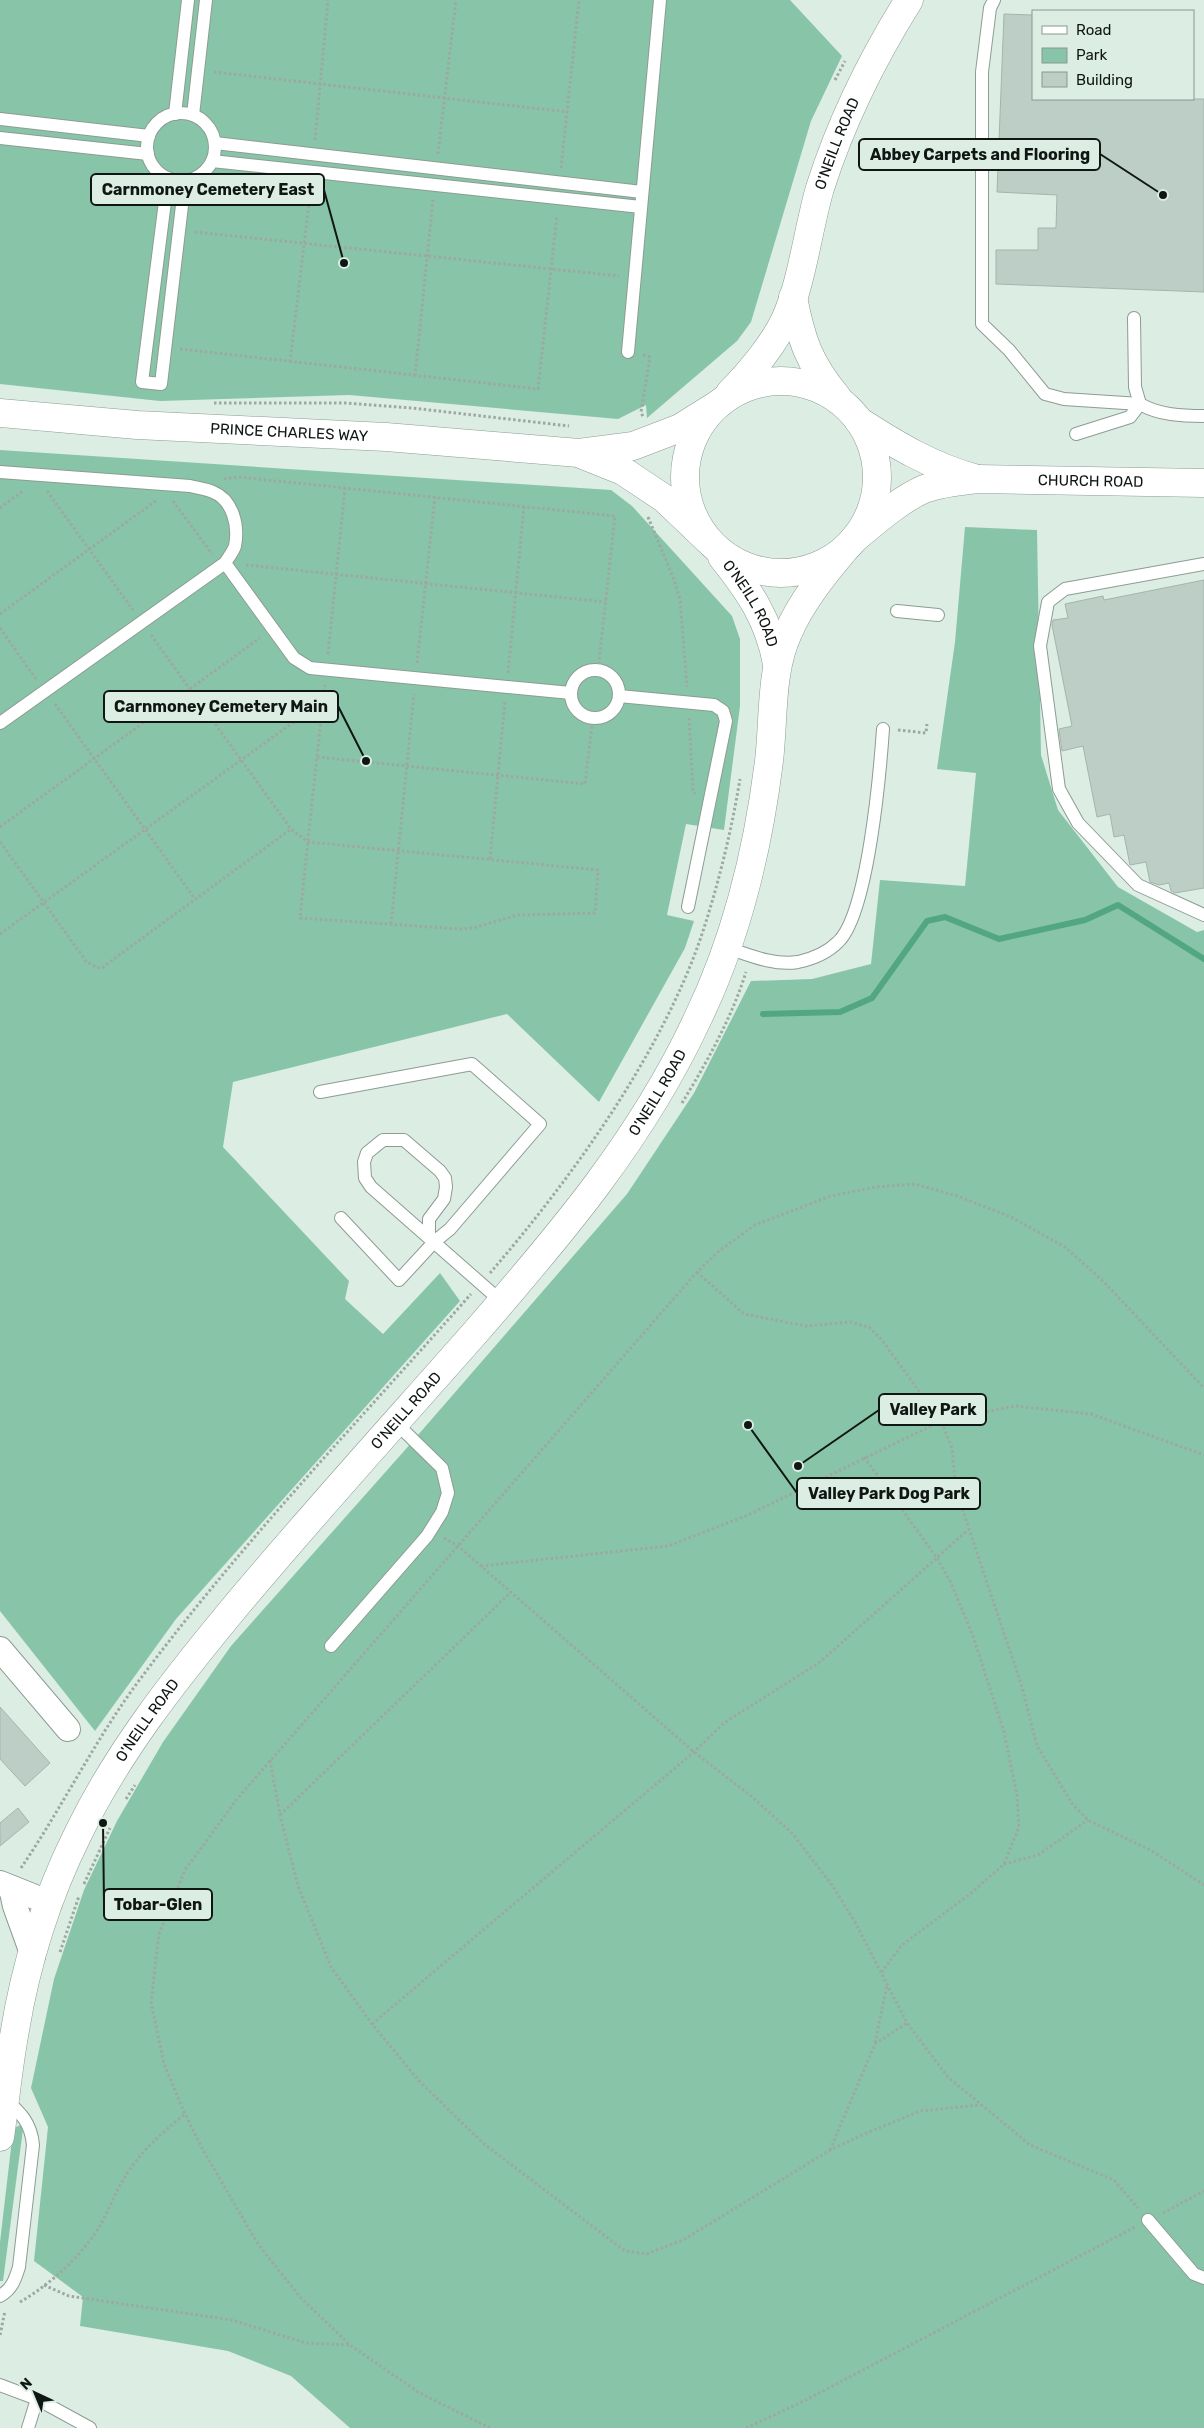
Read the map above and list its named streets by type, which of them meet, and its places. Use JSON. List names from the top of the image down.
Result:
{
  "streets": {
    "main road": ["O'NEILL ROAD", "PRINCE CHARLES WAY", "CHURCH ROAD"]
  },
  "crossings": [
    ["O'NEILL ROAD", "PRINCE CHARLES WAY"],
    ["O'NEILL ROAD", "CHURCH ROAD"],
    ["PRINCE CHARLES WAY", "CHURCH ROAD"]
  ],
  "places": [
    "Abbey Carpets and Flooring",
    "Carnmoney Cemetery East",
    "Carnmoney Cemetery Main",
    "Valley Park Dog Park",
    "Valley Park",
    "Tobar-Glen"
  ],
  "legend": ["Road", "Park", "Building"],
  "north": "top left"
}
